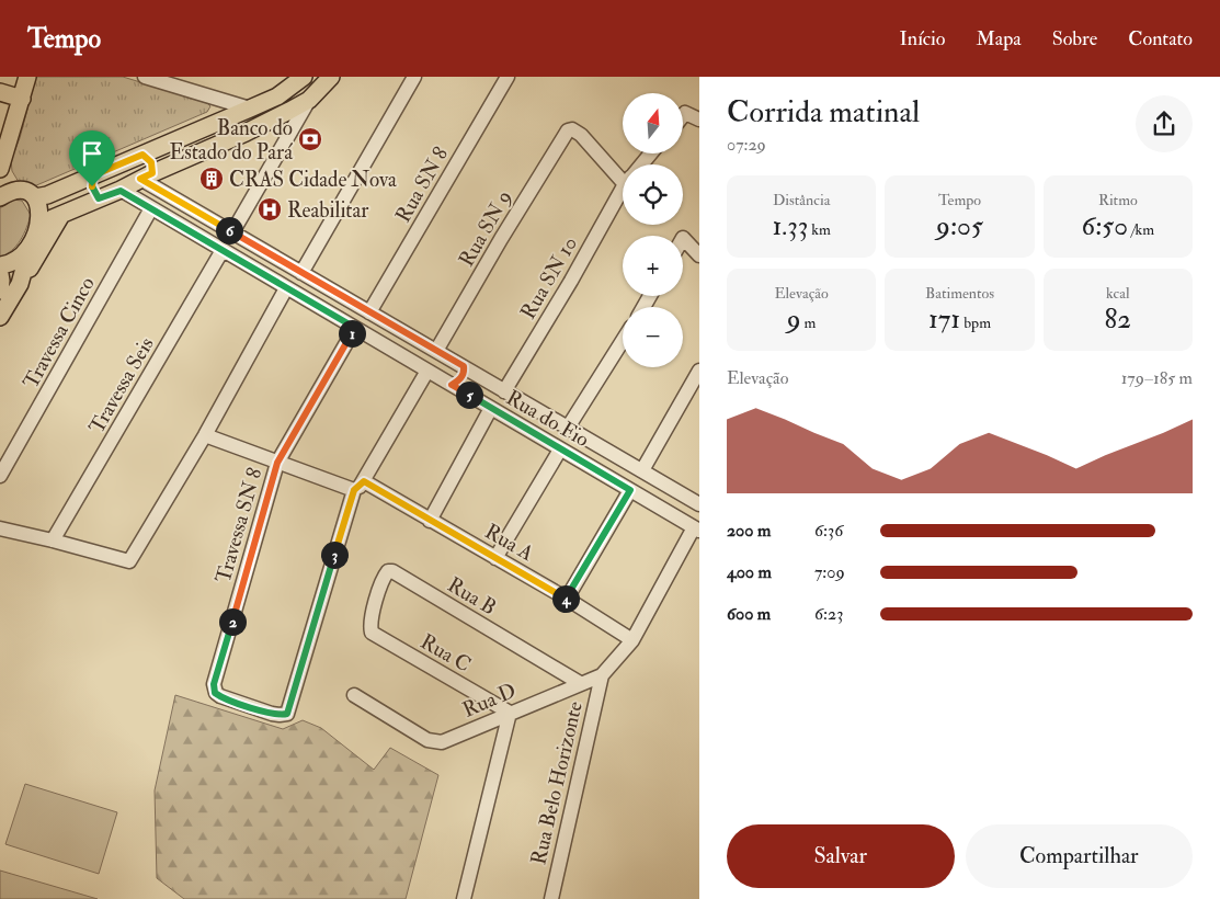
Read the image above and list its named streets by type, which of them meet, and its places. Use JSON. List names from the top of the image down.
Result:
{
  "streets": {
    "street": [
      "Rua SN 8",
      "Rua SN 9",
      "Rua SN 10",
      "Travessa Cinco",
      "Travessa Seis",
      "Rua do Fio",
      "Travessa SN 8",
      "Rua A",
      "Rua B",
      "Rua C",
      "Rua D",
      "Rua Belo Horizonte"
    ]
  },
  "crossings": [
    ["Rua SN 8", "Rua do Fio"],
    ["Rua SN 9", "Rua do Fio"],
    ["Rua SN 10", "Rua do Fio"],
    ["Travessa Cinco", "Rua do Fio"],
    ["Travessa Seis", "Rua do Fio"],
    ["Rua do Fio", "Travessa SN 8"],
    ["Rua do Fio", "Rua D"],
    ["Travessa SN 8", "Rua A"],
    ["Rua A", "Rua D"],
    ["Rua B", "Rua C"],
    ["Rua B", "Rua D"],
    ["Rua C", "Rua D"],
    ["Rua D", "Rua Belo Horizonte"]
  ],
  "places": {
    "bank": ["Banco do Estado do Pará"],
    "building": ["CRAS Cidade Nova"],
    "hospital": ["Reabilitar"]
  },
  "north": "top",
  "page": {
    "header": "Tempo",
    "nav": [
      "Início",
      "Mapa",
      "Sobre",
      "Contato"
    ],
    "heading": ["Corrida matinal", "07:29"],
    "map_buttons": ["+", "−"],
    "stats": [
      ["Distância", "1.33 km"],
      ["Tempo", "9:05"],
      ["Ritmo", "6:50 /km"],
      ["Elevação", "9 m"],
      ["Batimentos", "171 bpm"],
      ["kcal", "82"]
    ],
    "pins": [
      "6",
      "1",
      "5",
      "3",
      "4",
      "2"
    ],
    "chart": ["Elevação", "179–185 m"],
    "list": [
      {
        "name": "200 m",
        "note": "6:36"
      },
      {
        "name": "400 m",
        "note": "7:09"
      },
      {
        "name": "600 m",
        "note": "6:23"
      }
    ],
    "buttons": ["Salvar", "Compartilhar"]
  }
}
